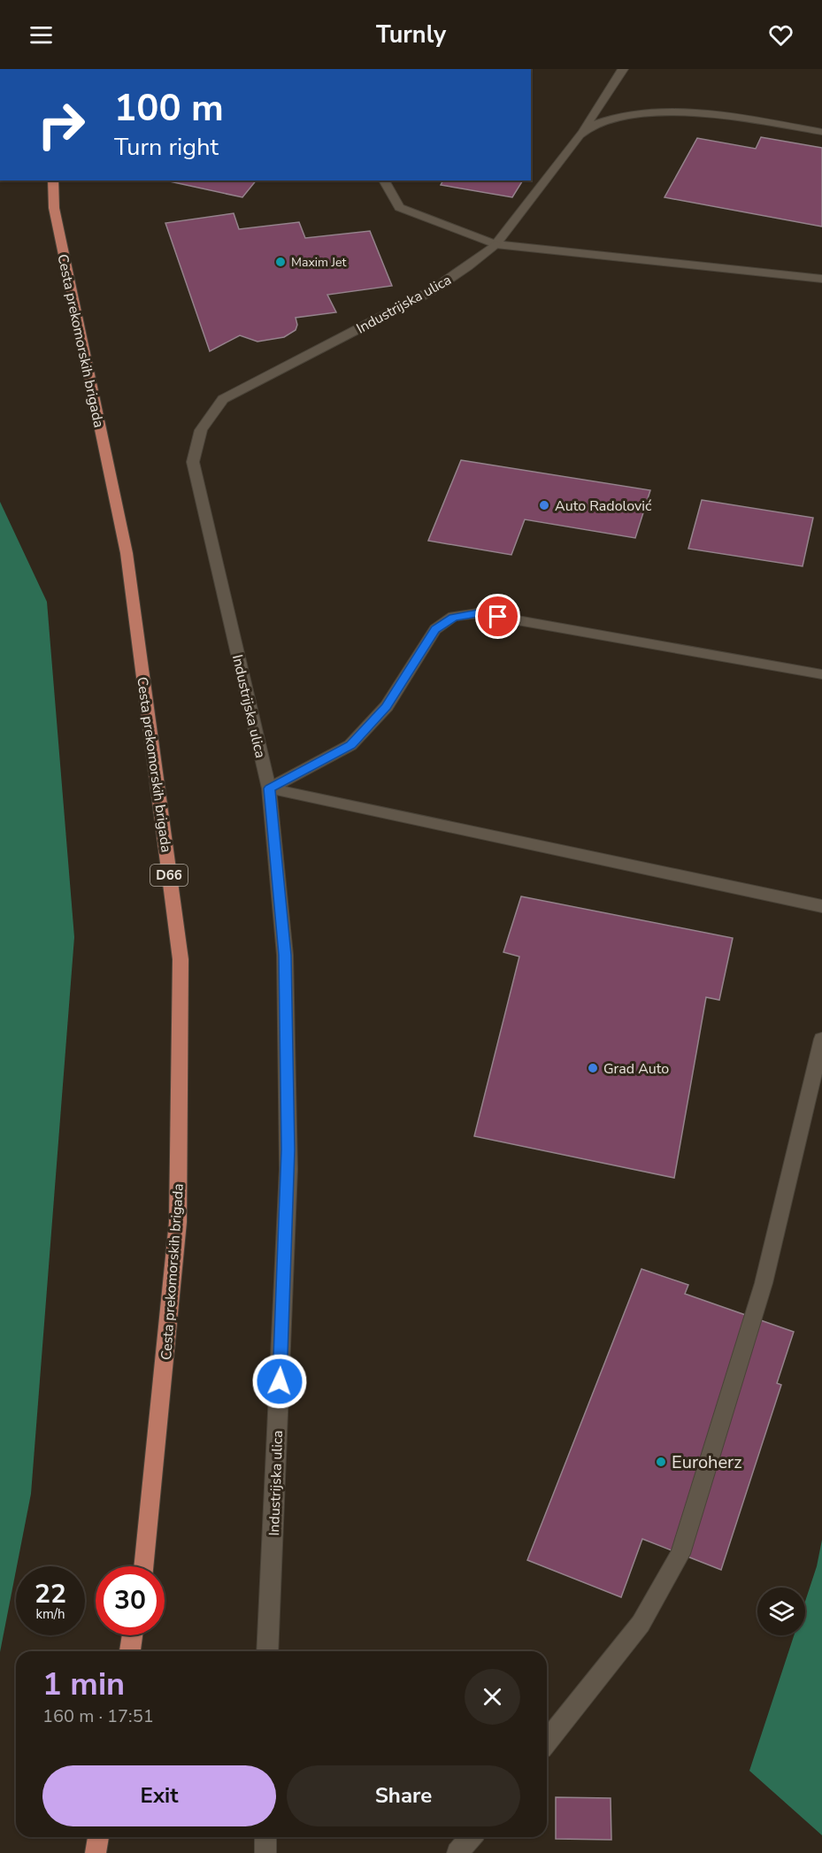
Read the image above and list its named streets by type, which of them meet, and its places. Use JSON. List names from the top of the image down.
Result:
{
  "streets": {
    "main road": ["Cesta prekomorskih brigada", "D66"],
    "street": ["Industrijska ulica"]
  },
  "places": [
    "Maxim Jet",
    "Auto Radolović",
    "Grad Auto",
    "Euroherz"
  ],
  "page": {
    "header": "Turnly",
    "turn": ["100 m", "Turn right"],
    "speed": "22 km/h",
    "limit": "30",
    "heading": ["1 min", "160 m · 17:51"],
    "buttons": ["Exit", "Share"]
  }
}
